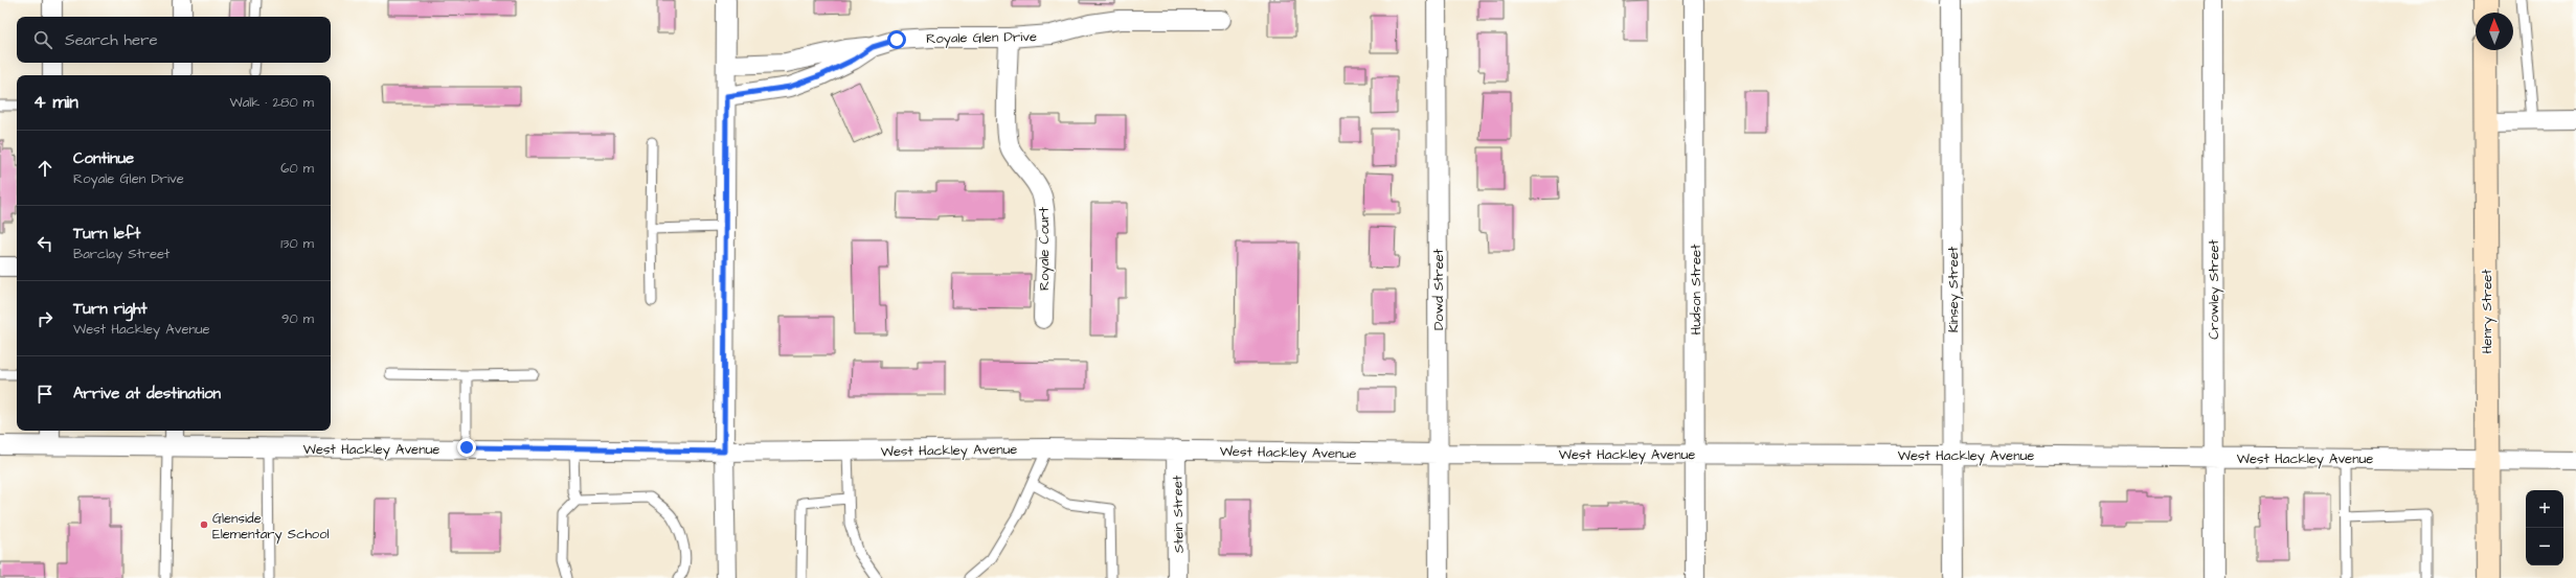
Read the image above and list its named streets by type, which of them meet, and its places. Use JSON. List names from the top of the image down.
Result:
{
  "streets": {
    "main road": ["Henry Street"],
    "street": [
      "Royale Glen Drive",
      "Royale Court",
      "Dowd Street",
      "Hudson Street",
      "Kinsey Street",
      "Crowley Street",
      "West Hackley Avenue",
      "Stein Street"
    ]
  },
  "crossings": [
    ["Royale Glen Drive", "Royale Court"],
    ["Dowd Street", "West Hackley Avenue"],
    ["Hudson Street", "West Hackley Avenue"],
    ["Kinsey Street", "West Hackley Avenue"],
    ["Crowley Street", "West Hackley Avenue"],
    ["Henry Street", "West Hackley Avenue"],
    ["West Hackley Avenue", "Stein Street"]
  ],
  "places": ["Glenside Elementary School"],
  "north": "top",
  "page": {
    "search": "Search here",
    "heading": ["4 min", "Walk · 280 m"],
    "list": [
      ["Continue", "Royale Glen Drive", "60 m"],
      ["Turn left", "Barclay Street", "130 m"],
      ["Turn right", "West Hackley Avenue", "90 m"],
      "Arrive at destination"
    ],
    "map_buttons": ["+", "−"]
  }
}
